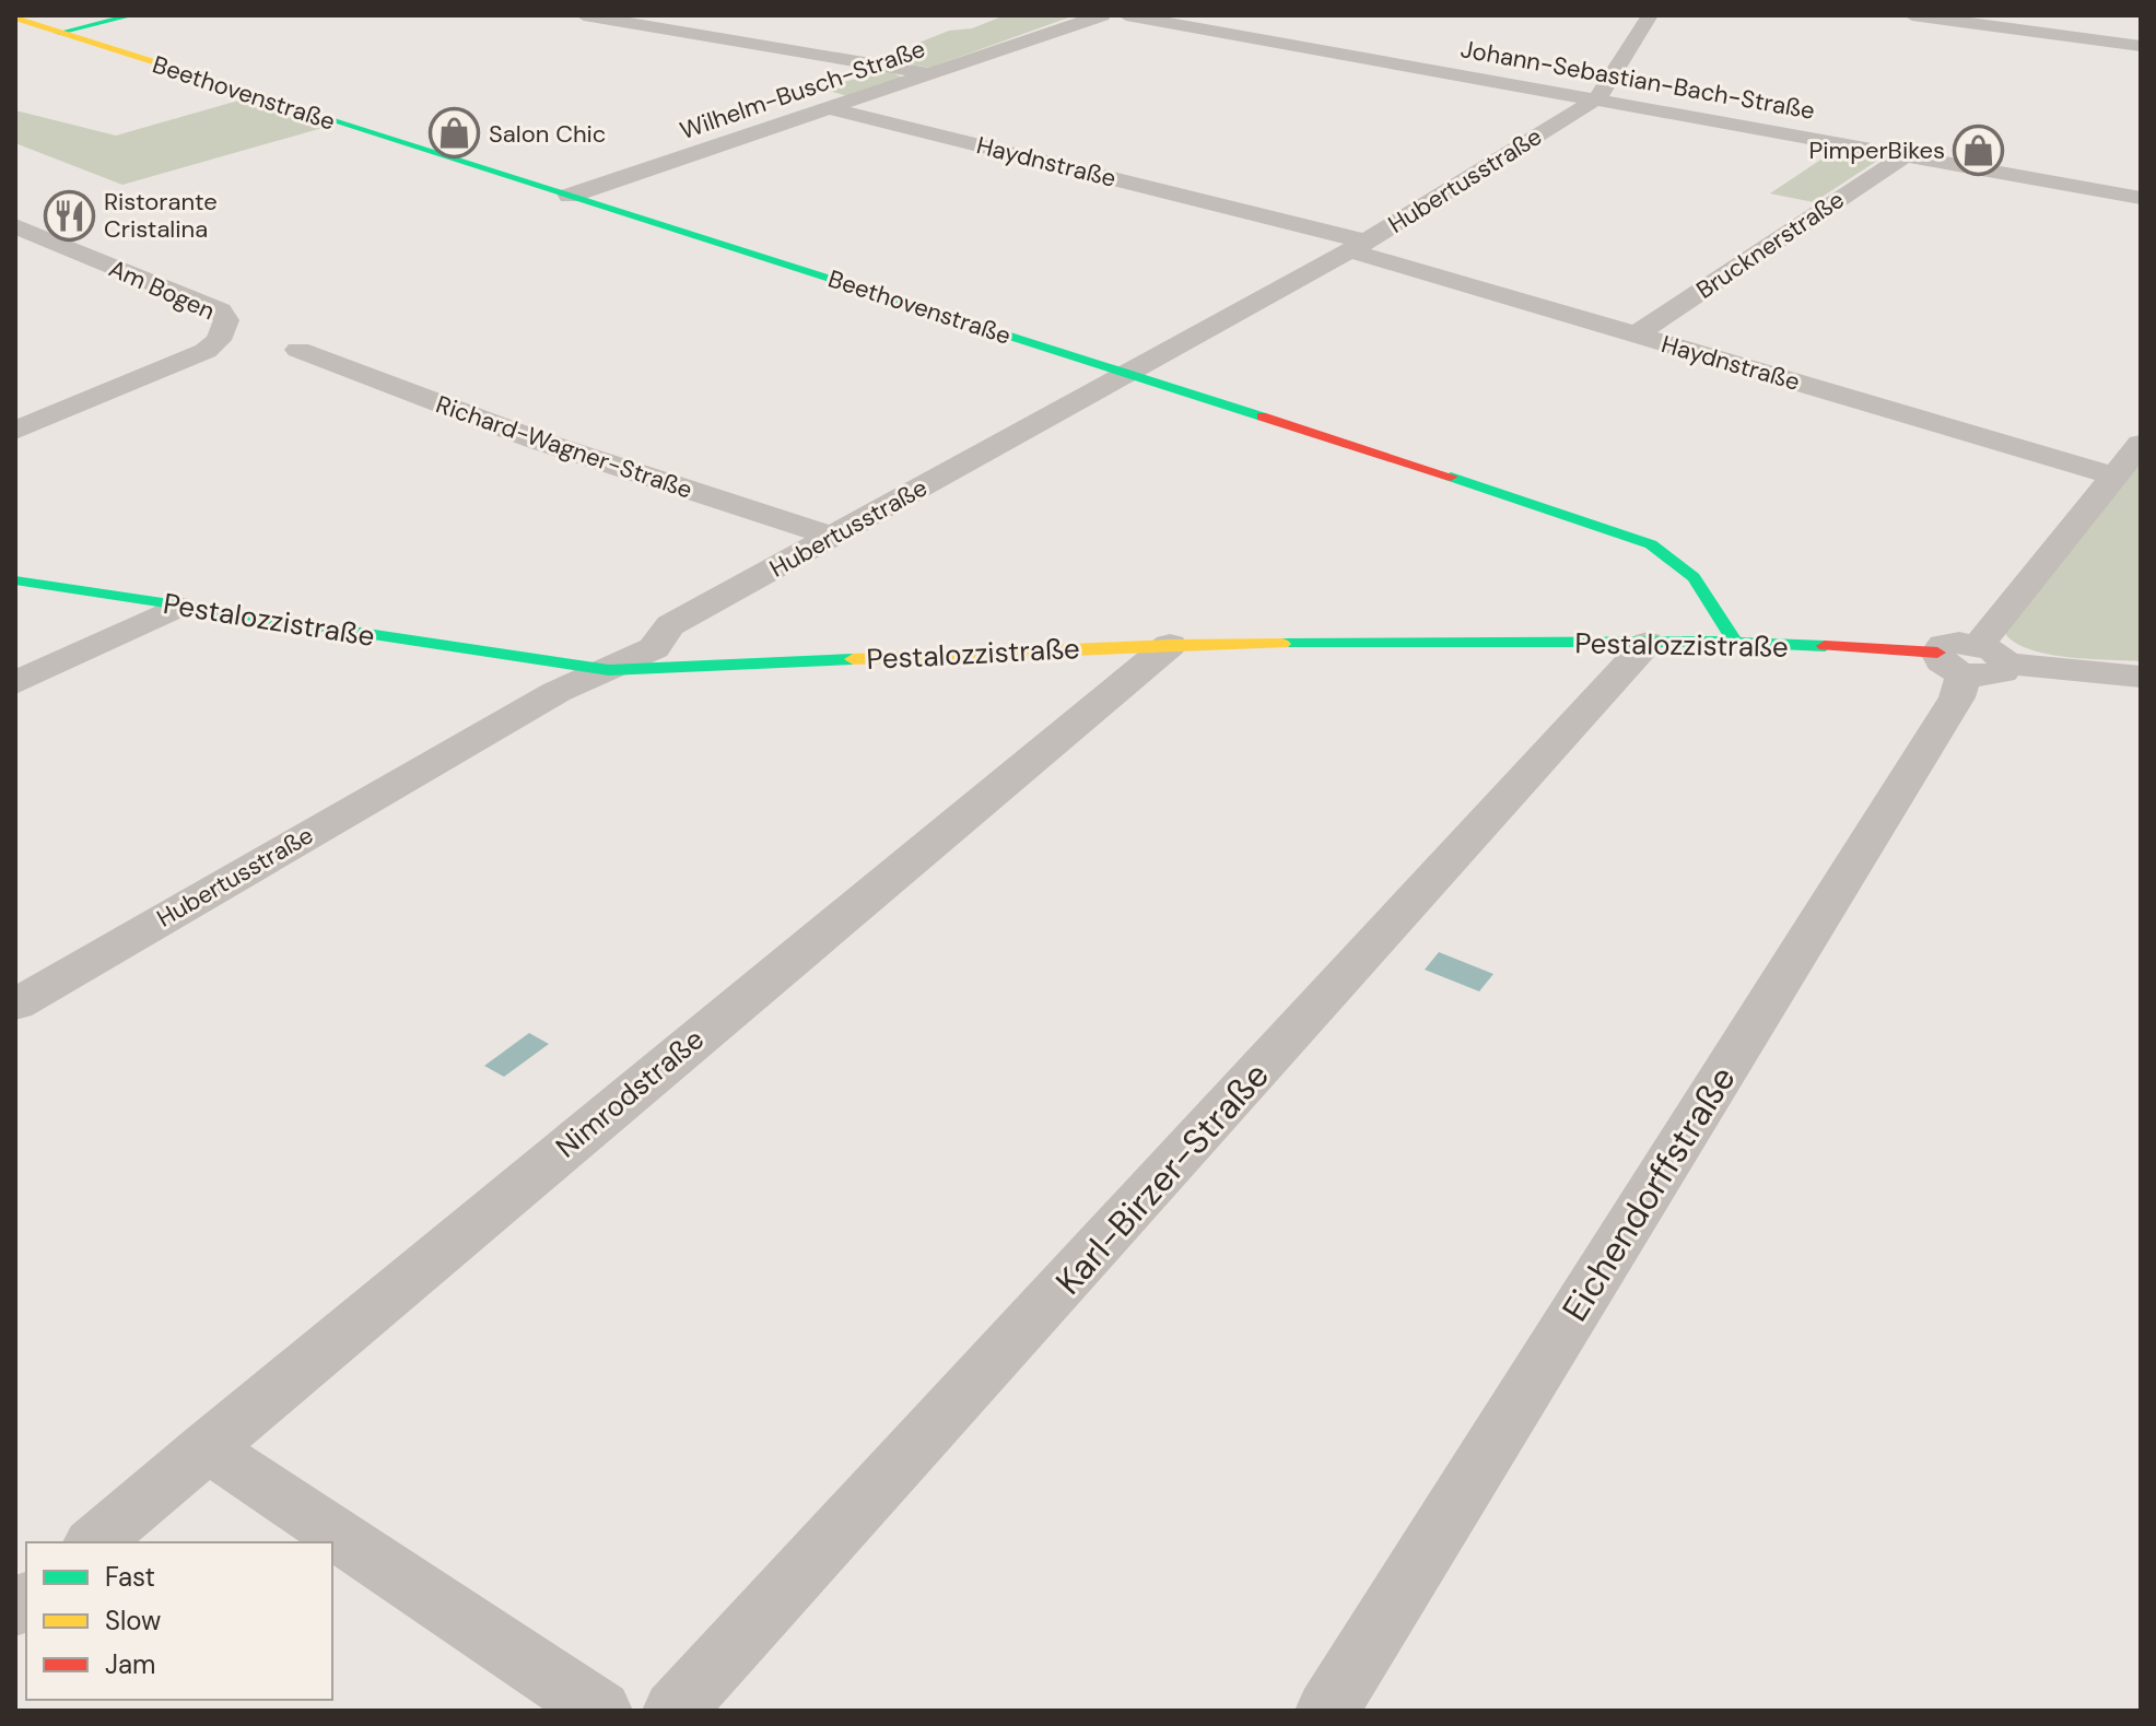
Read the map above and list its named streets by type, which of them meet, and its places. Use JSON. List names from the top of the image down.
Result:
{
  "streets": {
    "street": [
      "Johann-Sebastian-Bach-Straße",
      "Wilhelm-Busch-Straße",
      "Beethovenstraße",
      "Haydnstraße",
      "Hubertusstraße",
      "Brucknerstraße",
      "Am Bogen",
      "Richard-Wagner-Straße",
      "Pestalozzistraße",
      "Nimrodstraße",
      "Karl-Birzer-Straße",
      "Eichendorffstraße"
    ]
  },
  "crossings": [
    ["Johann-Sebastian-Bach-Straße", "Hubertusstraße"],
    ["Johann-Sebastian-Bach-Straße", "Brucknerstraße"],
    ["Wilhelm-Busch-Straße", "Beethovenstraße"],
    ["Wilhelm-Busch-Straße", "Haydnstraße"],
    ["Beethovenstraße", "Hubertusstraße"],
    ["Beethovenstraße", "Pestalozzistraße"],
    ["Haydnstraße", "Hubertusstraße"],
    ["Haydnstraße", "Brucknerstraße"],
    ["Haydnstraße", "Eichendorffstraße"],
    ["Hubertusstraße", "Richard-Wagner-Straße"],
    ["Hubertusstraße", "Pestalozzistraße"],
    ["Pestalozzistraße", "Nimrodstraße"],
    ["Pestalozzistraße", "Karl-Birzer-Straße"],
    ["Pestalozzistraße", "Eichendorffstraße"]
  ],
  "places": {
    "shop": ["Salon Chic", "PimperBikes"],
    "restaurant": ["Ristorante Cristalina"]
  },
  "legend": ["Fast", "Slow", "Jam"]
}
